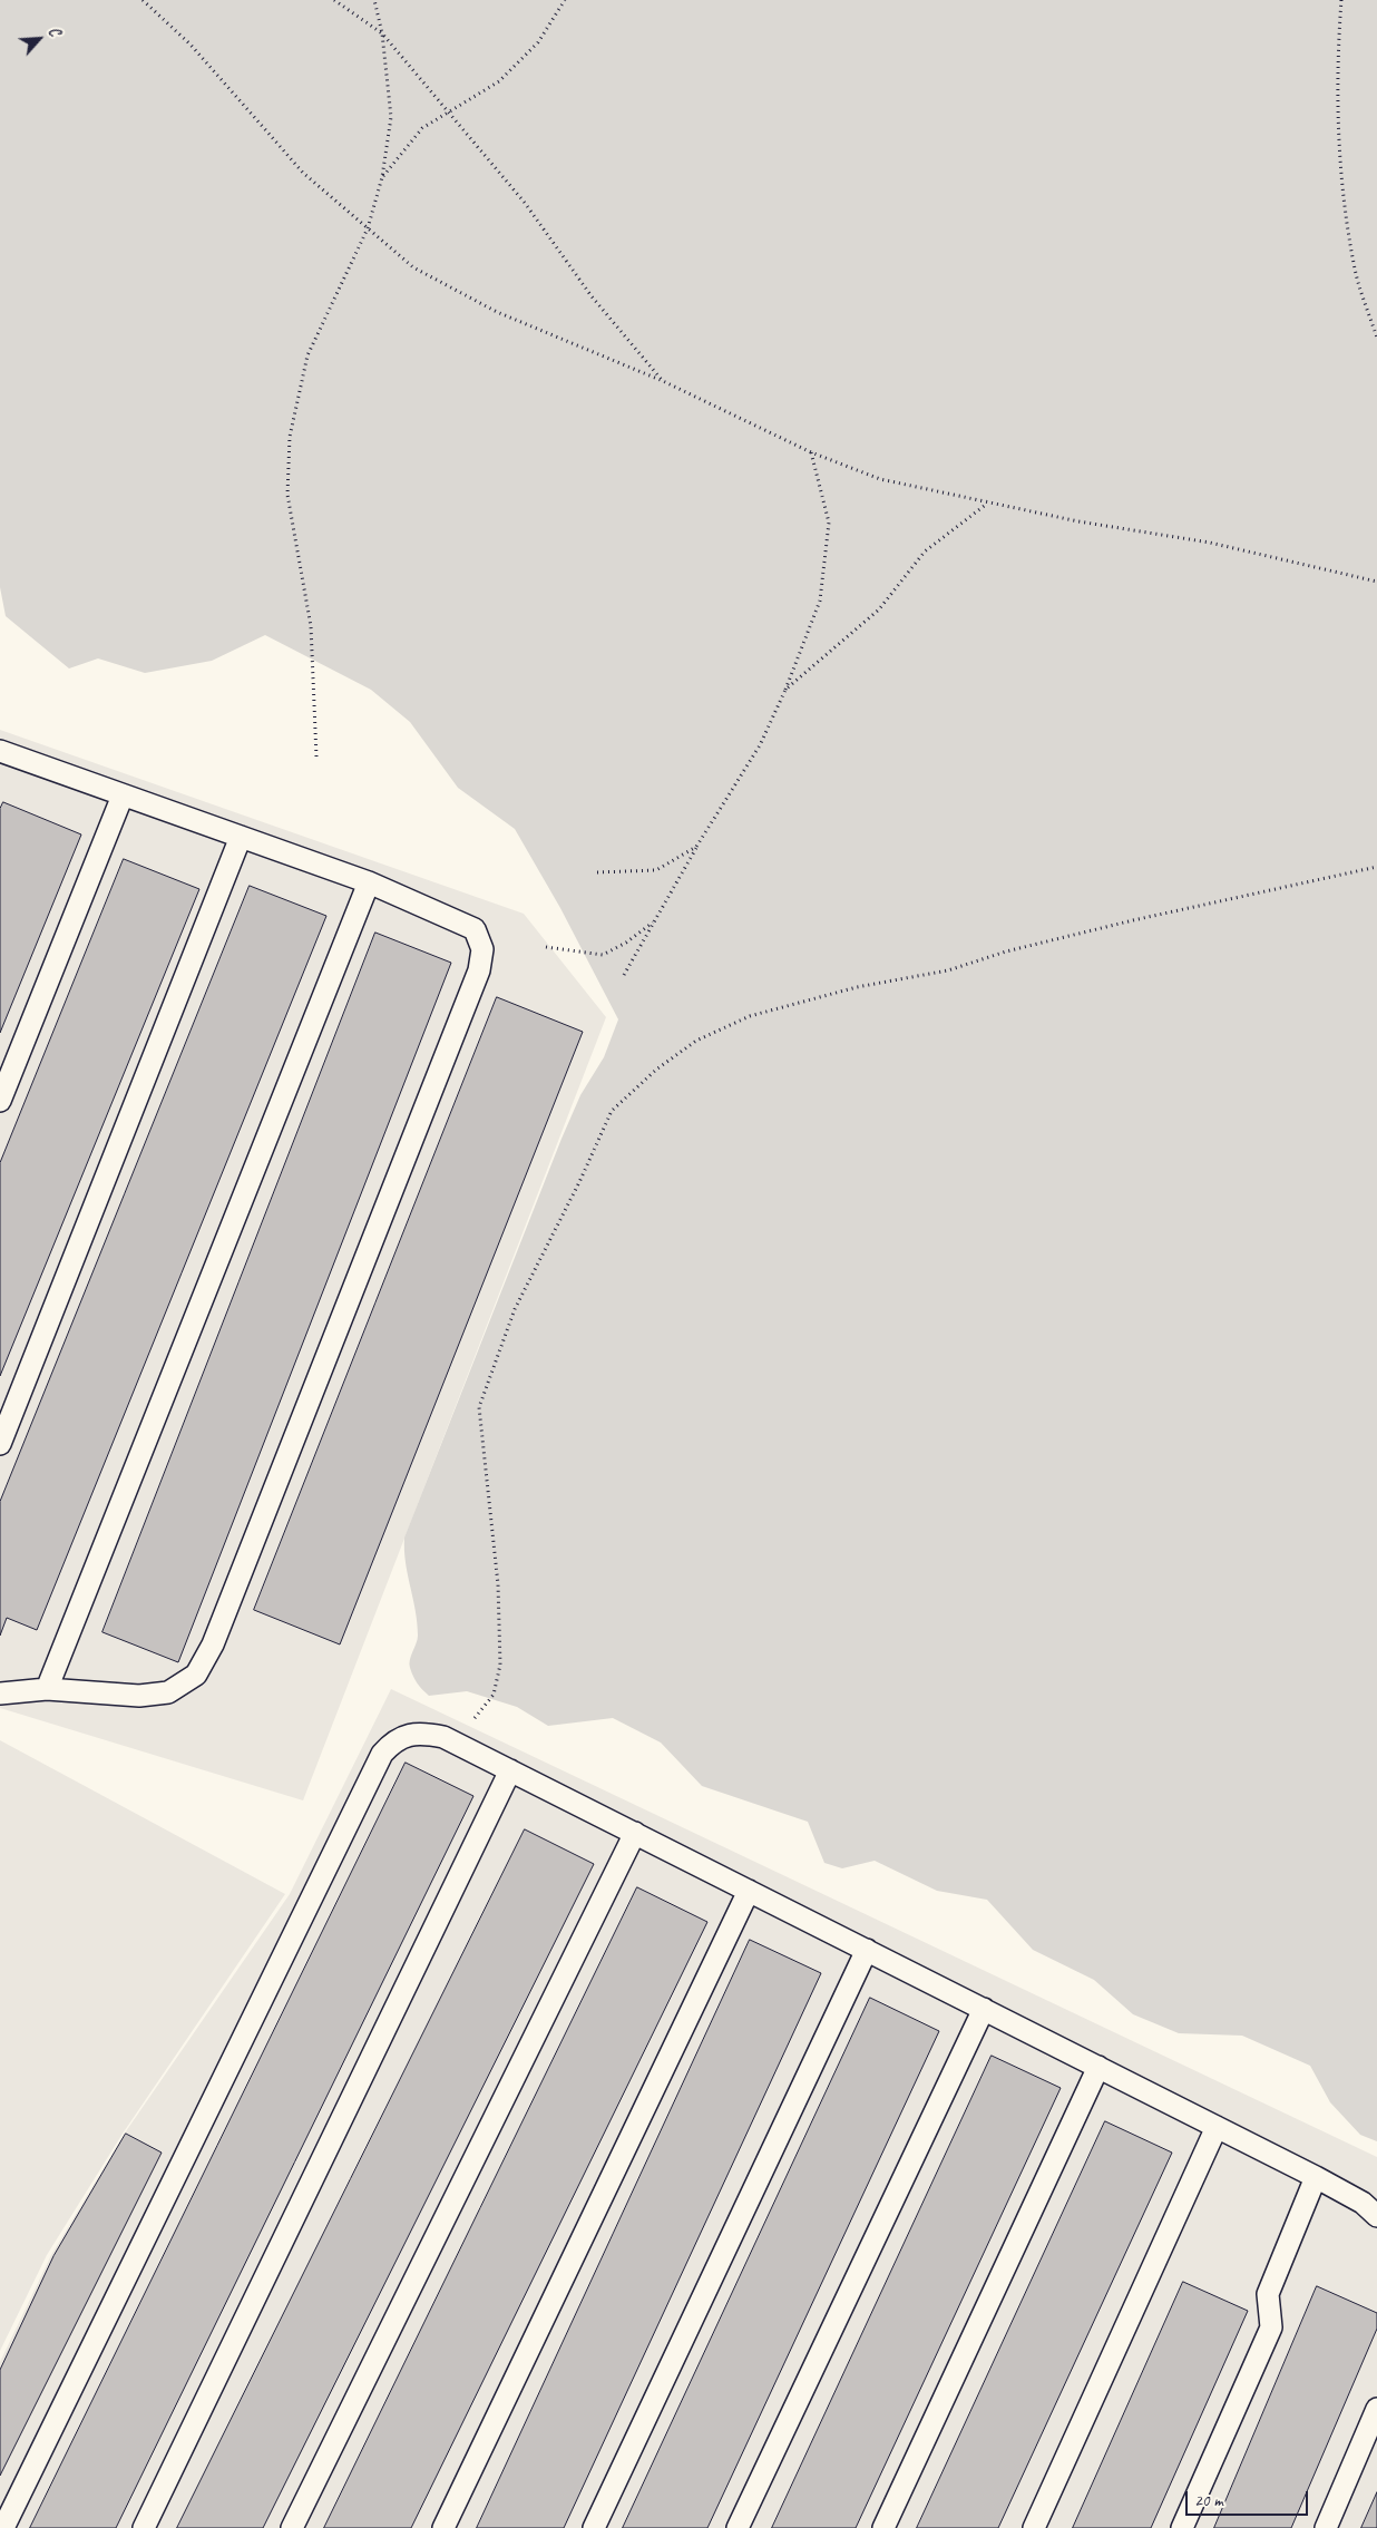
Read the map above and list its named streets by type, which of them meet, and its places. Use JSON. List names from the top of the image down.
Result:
{
  "scale_bar": "20 m",
  "north": "top right"
}
